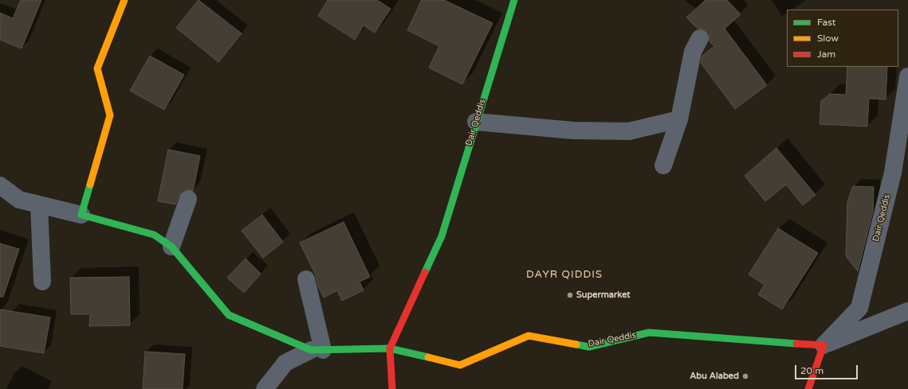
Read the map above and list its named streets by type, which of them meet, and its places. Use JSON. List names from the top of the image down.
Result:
{
  "streets": {
    "street": ["Dair Qeddis"]
  },
  "districts": ["DAYR QIDDIS"],
  "places": ["Supermarket", "Abu Alabed"],
  "legend": ["Fast", "Slow", "Jam"],
  "scale_bar": "20 m"
}
